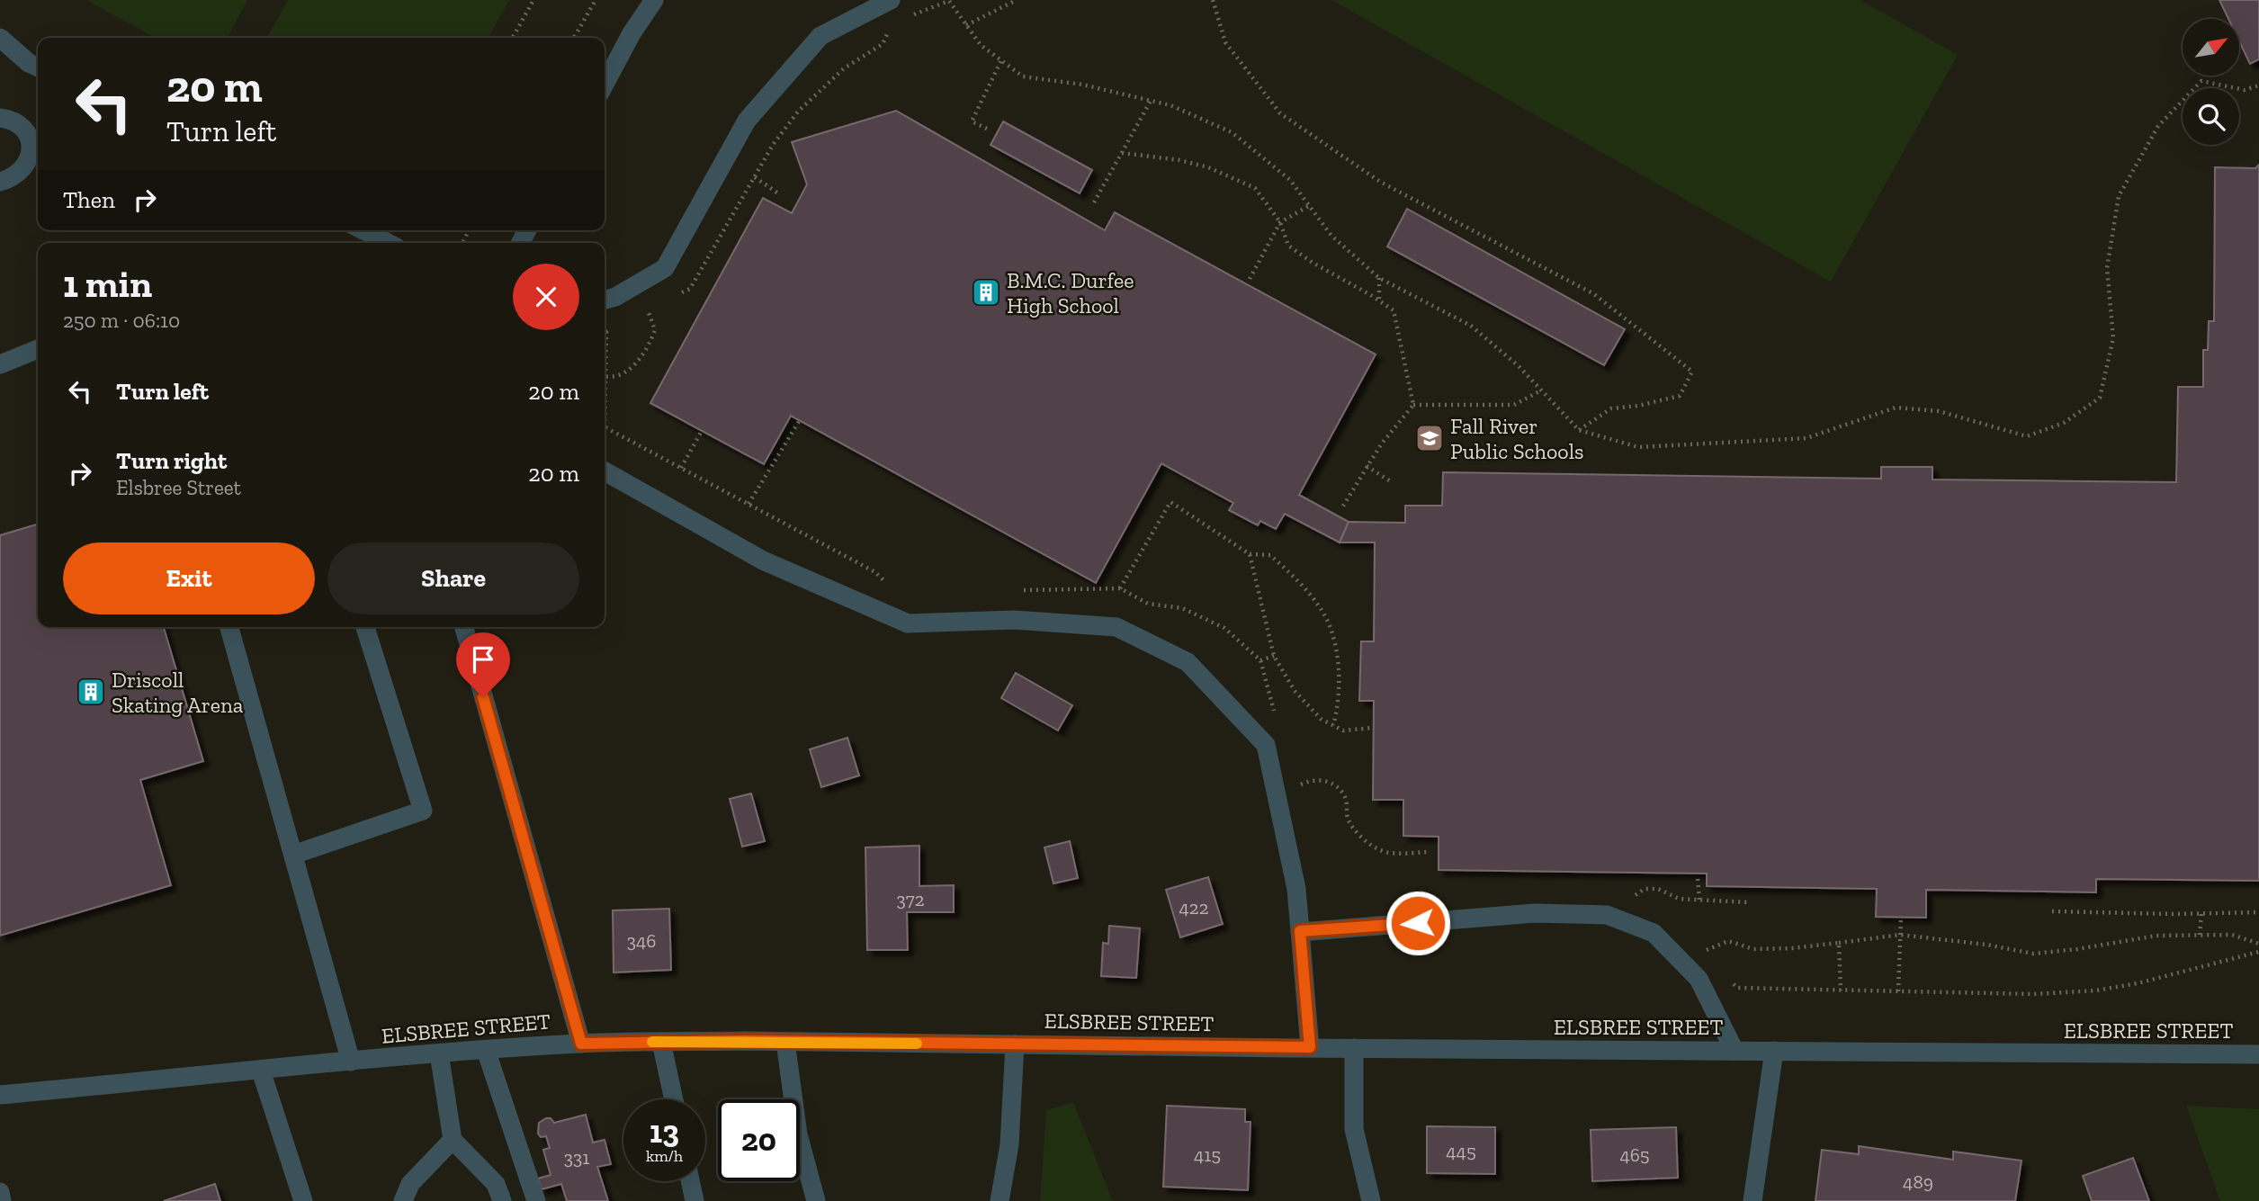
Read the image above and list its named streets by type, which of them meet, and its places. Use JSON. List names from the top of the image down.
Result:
{
  "streets": {
    "street": ["ELSBREE STREET"]
  },
  "places": {
    "building": ["B.M.C. Durfee High School", "Driscoll Skating Arena"],
    "school or university": ["Fall River Public Schools"]
  },
  "house_numbers": [
    "372",
    "422",
    "346",
    "445",
    "415",
    "465",
    "331",
    "489"
  ],
  "north": "top right",
  "page": {
    "turn": ["20 m", "Turn left"],
    "then": "Then",
    "heading": ["1 min", "250 m · 06:10"],
    "list": [
      {
        "name": "Turn left",
        "value": "20 m"
      },
      {
        "name": "Turn right",
        "note": "Elsbree Street",
        "value": "20 m"
      }
    ],
    "buttons": ["Exit", "Share"],
    "speed": "13 km/h",
    "limit": "20"
  }
}
